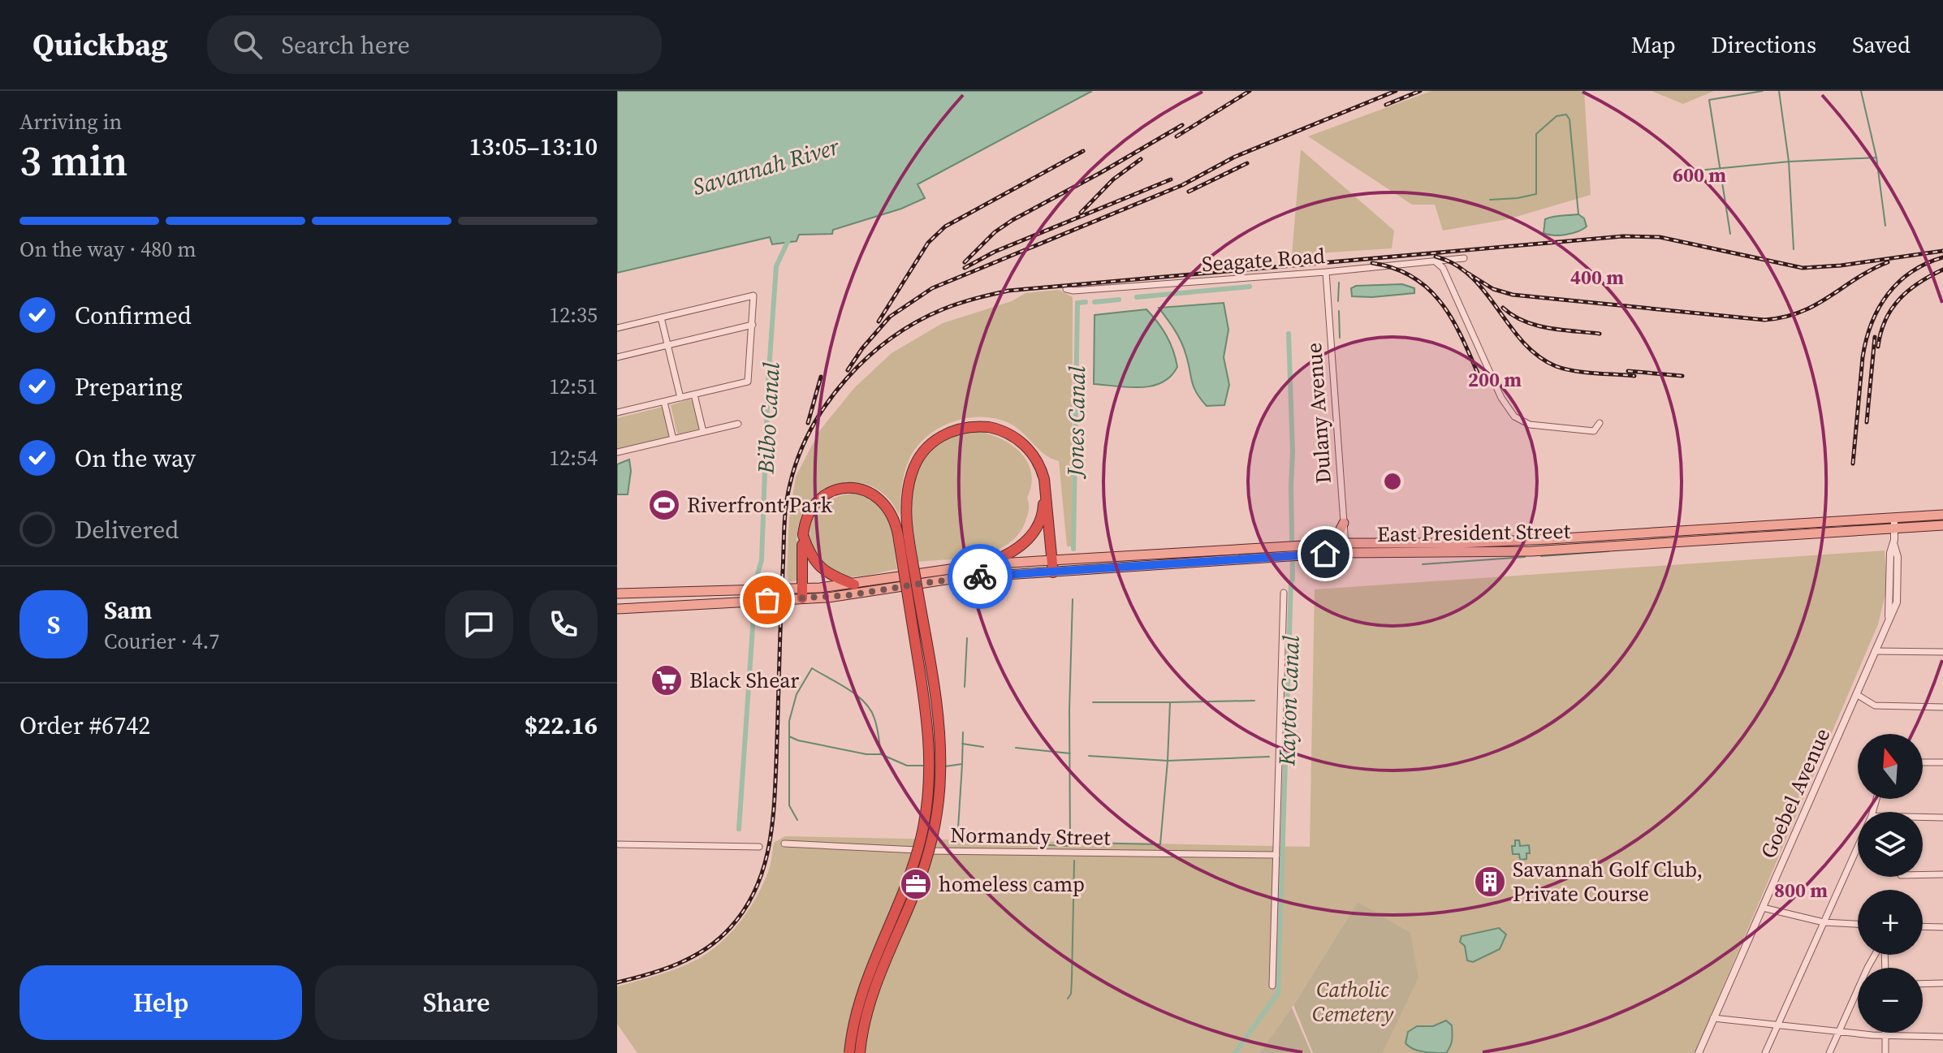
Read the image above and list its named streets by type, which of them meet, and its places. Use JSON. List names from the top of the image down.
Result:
{
  "streets": {
    "main road": ["East President Street"],
    "street": [
      "Seagate Road",
      "Dulany Avenue",
      "Goebel Avenue",
      "Normandy Street"
    ]
  },
  "crossings": [
    ["Seagate Road", "Dulany Avenue"],
    ["Dulany Avenue", "East President Street"],
    ["East President Street", "Goebel Avenue"]
  ],
  "water": [
    "Savannah River",
    "Bilbo Canal",
    "Jones Canal",
    "Kayton Canal"
  ],
  "parks": ["Catholic Cemetery"],
  "places": {
    "sports": ["Riverfront Park"],
    "supermarket": ["Black Shear"],
    "building": ["Savannah Golf Club, Private Course"],
    "office": ["homeless camp"]
  },
  "north": "top",
  "page": {
    "header": "Quickbag",
    "search": "Search here",
    "nav": ["Map", "Directions", "Saved"],
    "heading": ["3 min", "Arriving in", "13:05–13:10"],
    "panel": [
      "Sam",
      "Courier · 4.7",
      "Order #6742",
      "$22.16"
    ],
    "bar": "On the way · 480 m",
    "list": [
      ["Confirmed", "12:35"],
      ["Preparing", "12:51"],
      ["On the way", "12:54"],
      "Delivered"
    ],
    "round": "S",
    "map_buttons": ["+", "−"],
    "buttons": ["Help", "Share"]
  },
  "rings": [
    "600 m",
    "400 m",
    "200 m",
    "800 m"
  ]
}
